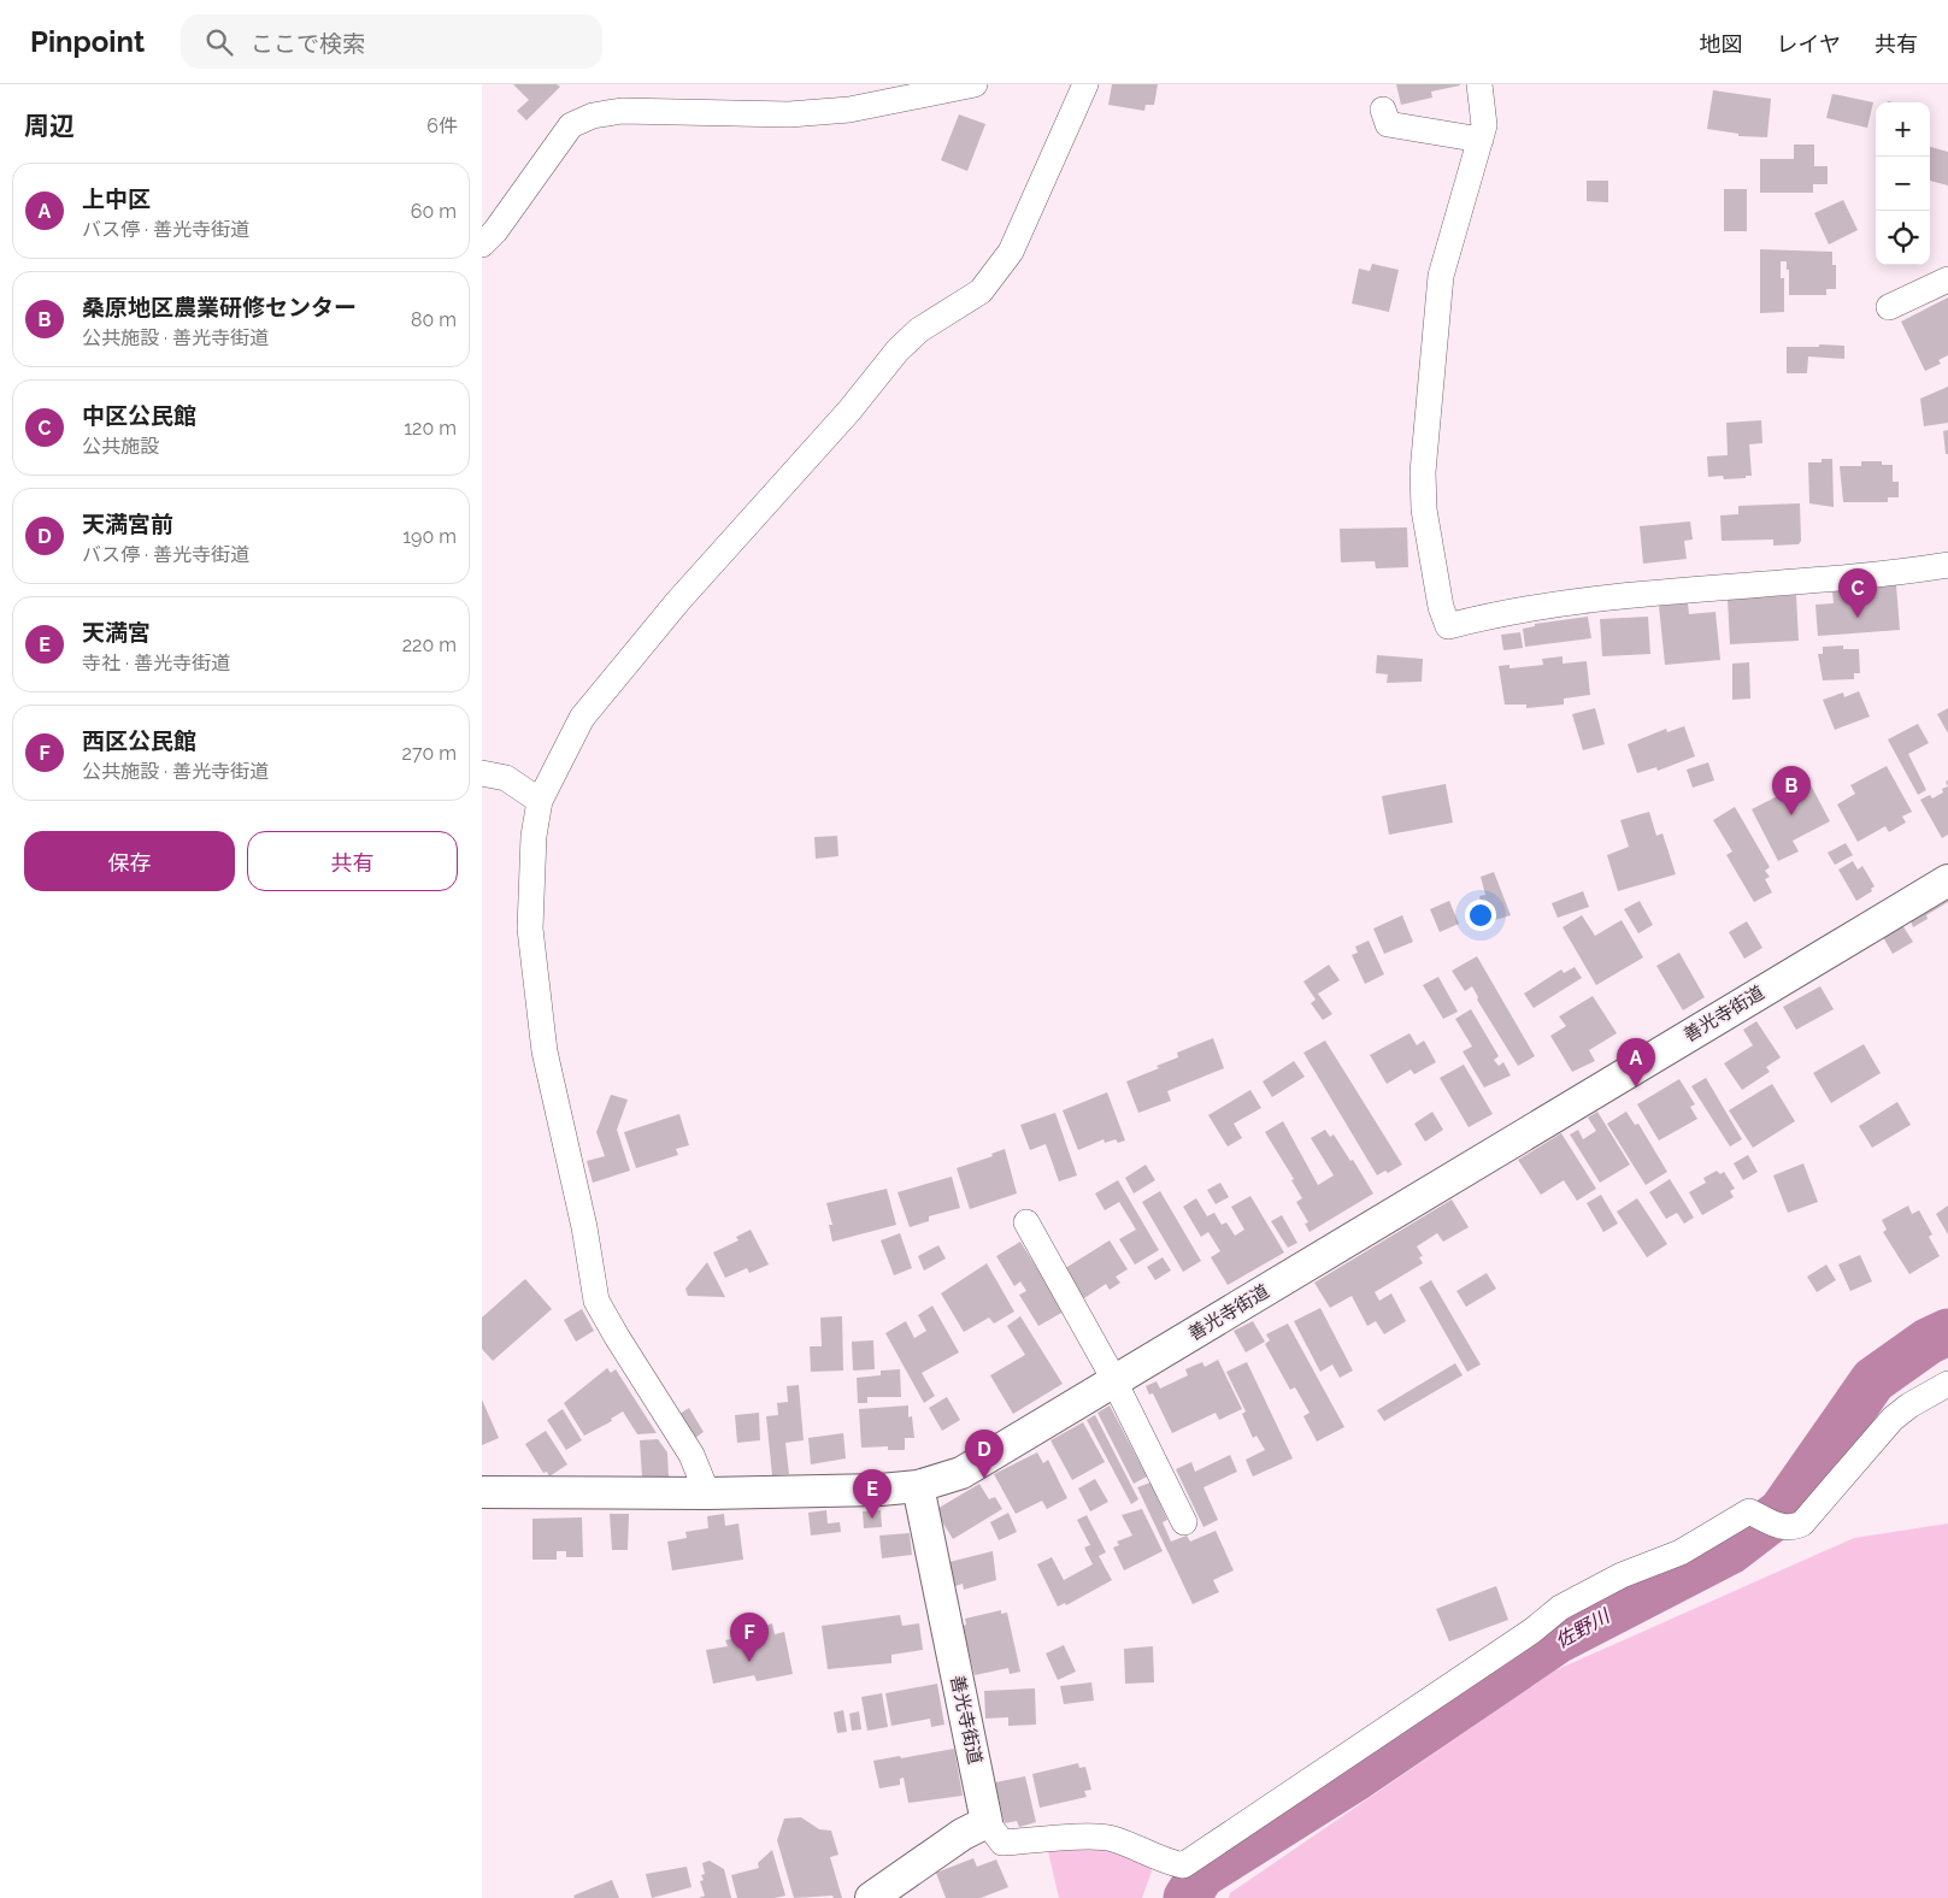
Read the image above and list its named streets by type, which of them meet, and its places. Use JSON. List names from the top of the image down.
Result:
{
  "streets": {
    "street": ["善光寺街道"]
  },
  "water": ["佐野川"],
  "page": {
    "header": "Pinpoint",
    "search": "ここで検索",
    "nav": ["地図", "レイヤ", "共有"],
    "heading": ["周辺", "6件"],
    "map_buttons": ["+", "−"],
    "list": [
      {
        "mark": "A",
        "name": "上中区",
        "note": "バス停 · 善光寺街道",
        "value": "60 m"
      },
      {
        "mark": "B",
        "name": "桑原地区農業研修センター",
        "note": "公共施設 · 善光寺街道",
        "value": "80 m"
      },
      {
        "mark": "C",
        "name": "中区公民館",
        "note": "公共施設",
        "value": "120 m"
      },
      {
        "mark": "D",
        "name": "天満宮前",
        "note": "バス停 · 善光寺街道",
        "value": "190 m"
      },
      {
        "mark": "E",
        "name": "天満宮",
        "note": "寺社 · 善光寺街道",
        "value": "220 m"
      },
      {
        "mark": "F",
        "name": "西区公民館",
        "note": "公共施設 · 善光寺街道",
        "value": "270 m"
      }
    ],
    "pins": [
      "C",
      "B",
      "A",
      "D",
      "E",
      "F"
    ],
    "buttons": ["保存", "共有"]
  }
}
